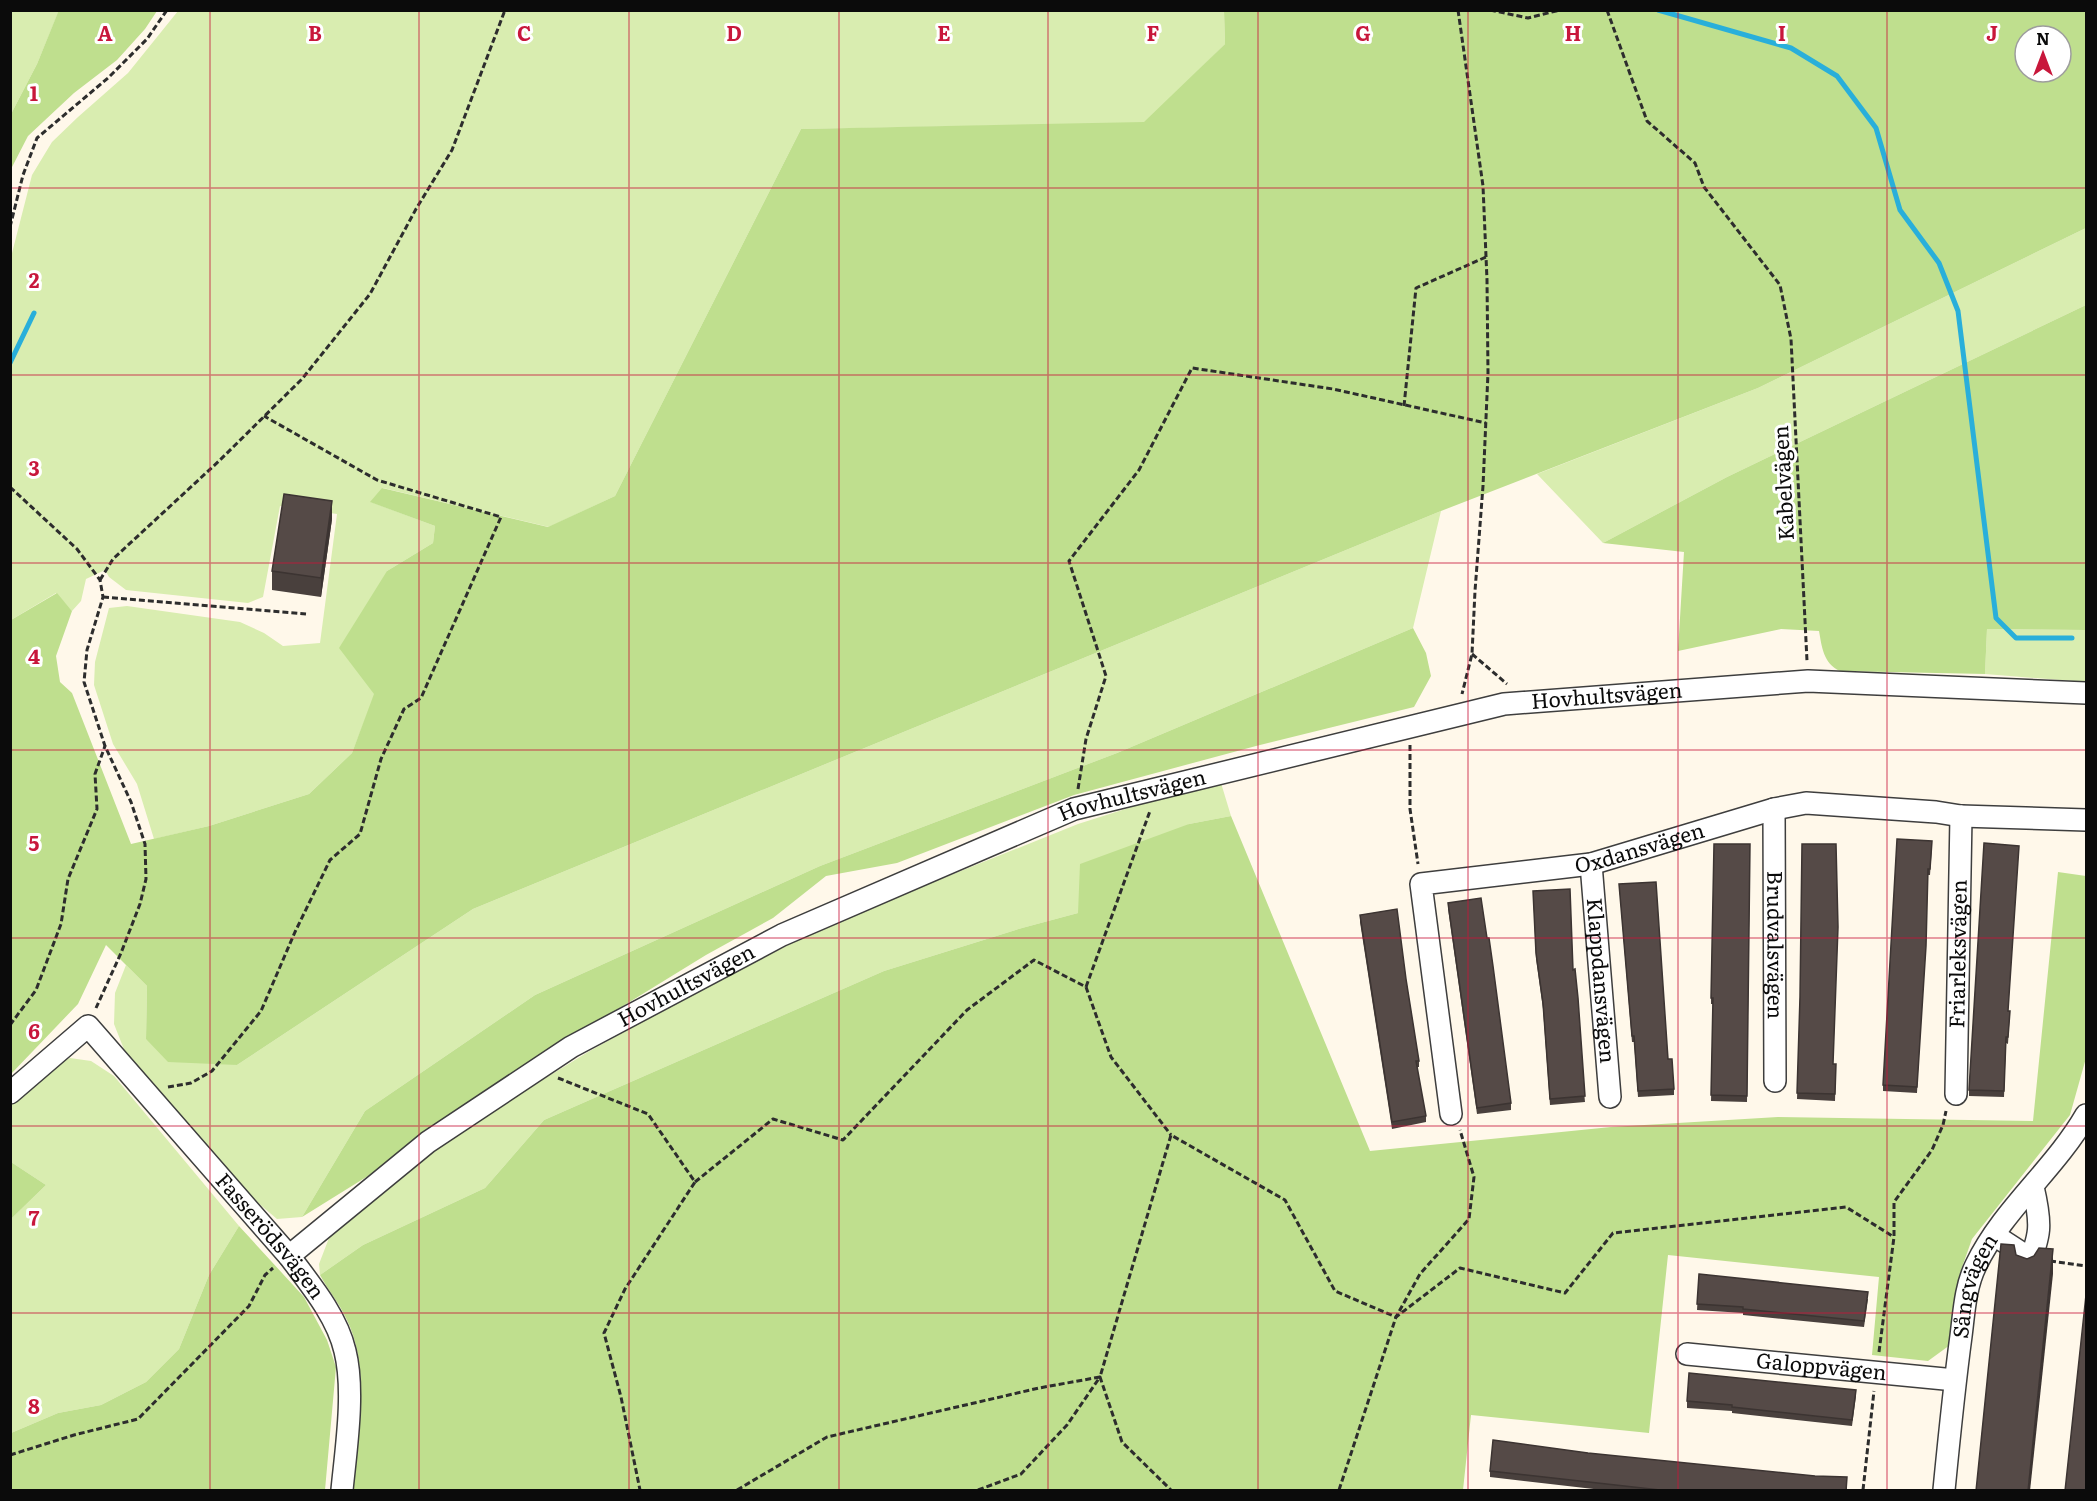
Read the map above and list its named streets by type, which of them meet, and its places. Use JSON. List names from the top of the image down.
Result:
{
  "streets": {
    "street": [
      "Hovhultsvägen",
      "Oxdansvägen",
      "Brudvalsvägen",
      "Friarleksvägen",
      "Klappdansvägen",
      "Fasserödsvägen",
      "Sångvägen",
      "Galoppvägen"
    ],
    "path": ["Kabelvägen"]
  },
  "crossings": [
    ["Kabelvägen", "Hovhultsvägen"],
    ["Hovhultsvägen", "Fasserödsvägen"],
    ["Oxdansvägen", "Brudvalsvägen"],
    ["Oxdansvägen", "Friarleksvägen"],
    ["Oxdansvägen", "Klappdansvägen"],
    ["Sångvägen", "Galoppvägen"]
  ],
  "north": "top",
  "grid": {
    "columns": [
      "A",
      "B",
      "C",
      "D",
      "E",
      "F",
      "G",
      "H",
      "I",
      "J"
    ],
    "rows": [
      "1",
      "2",
      "3",
      "4",
      "5",
      "6",
      "7",
      "8"
    ]
  }
}
